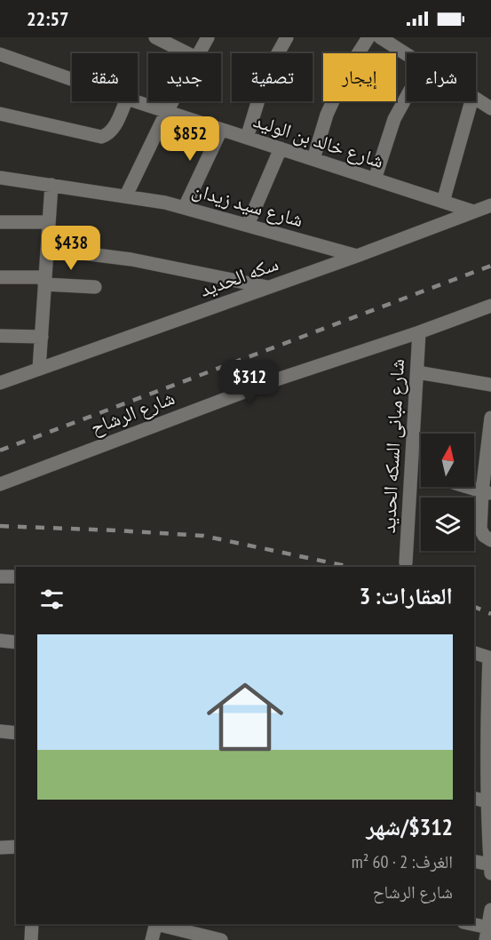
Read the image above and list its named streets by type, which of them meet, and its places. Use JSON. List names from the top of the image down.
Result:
{
  "streets": {
    "street": [
      "شارع خالد بن الوليد",
      "شارع سيد زيدان",
      "سكه الحديد",
      "شارع الرشاح",
      "شارع مبانى السكه الحديد"
    ]
  },
  "crossings": [
    ["شارع خالد بن الوليد", "سكه الحديد"],
    ["شارع سيد زيدان", "سكه الحديد"],
    ["شارع الرشاح", "شارع مبانى السكه الحديد"]
  ],
  "north": "top",
  "page": {
    "status": "22:57",
    "chip": [
      "شراء",
      "إيجار",
      "تصفية",
      "جديد",
      "شقة"
    ],
    "price": ["$852", "$438", "$312"],
    "heading": "العقارات: 3",
    "list": [
      {
        "name": "$312/شهر",
        "note": "الغرف: 2 · 60 m² · شارع الرشاح"
      }
    ]
  }
}
